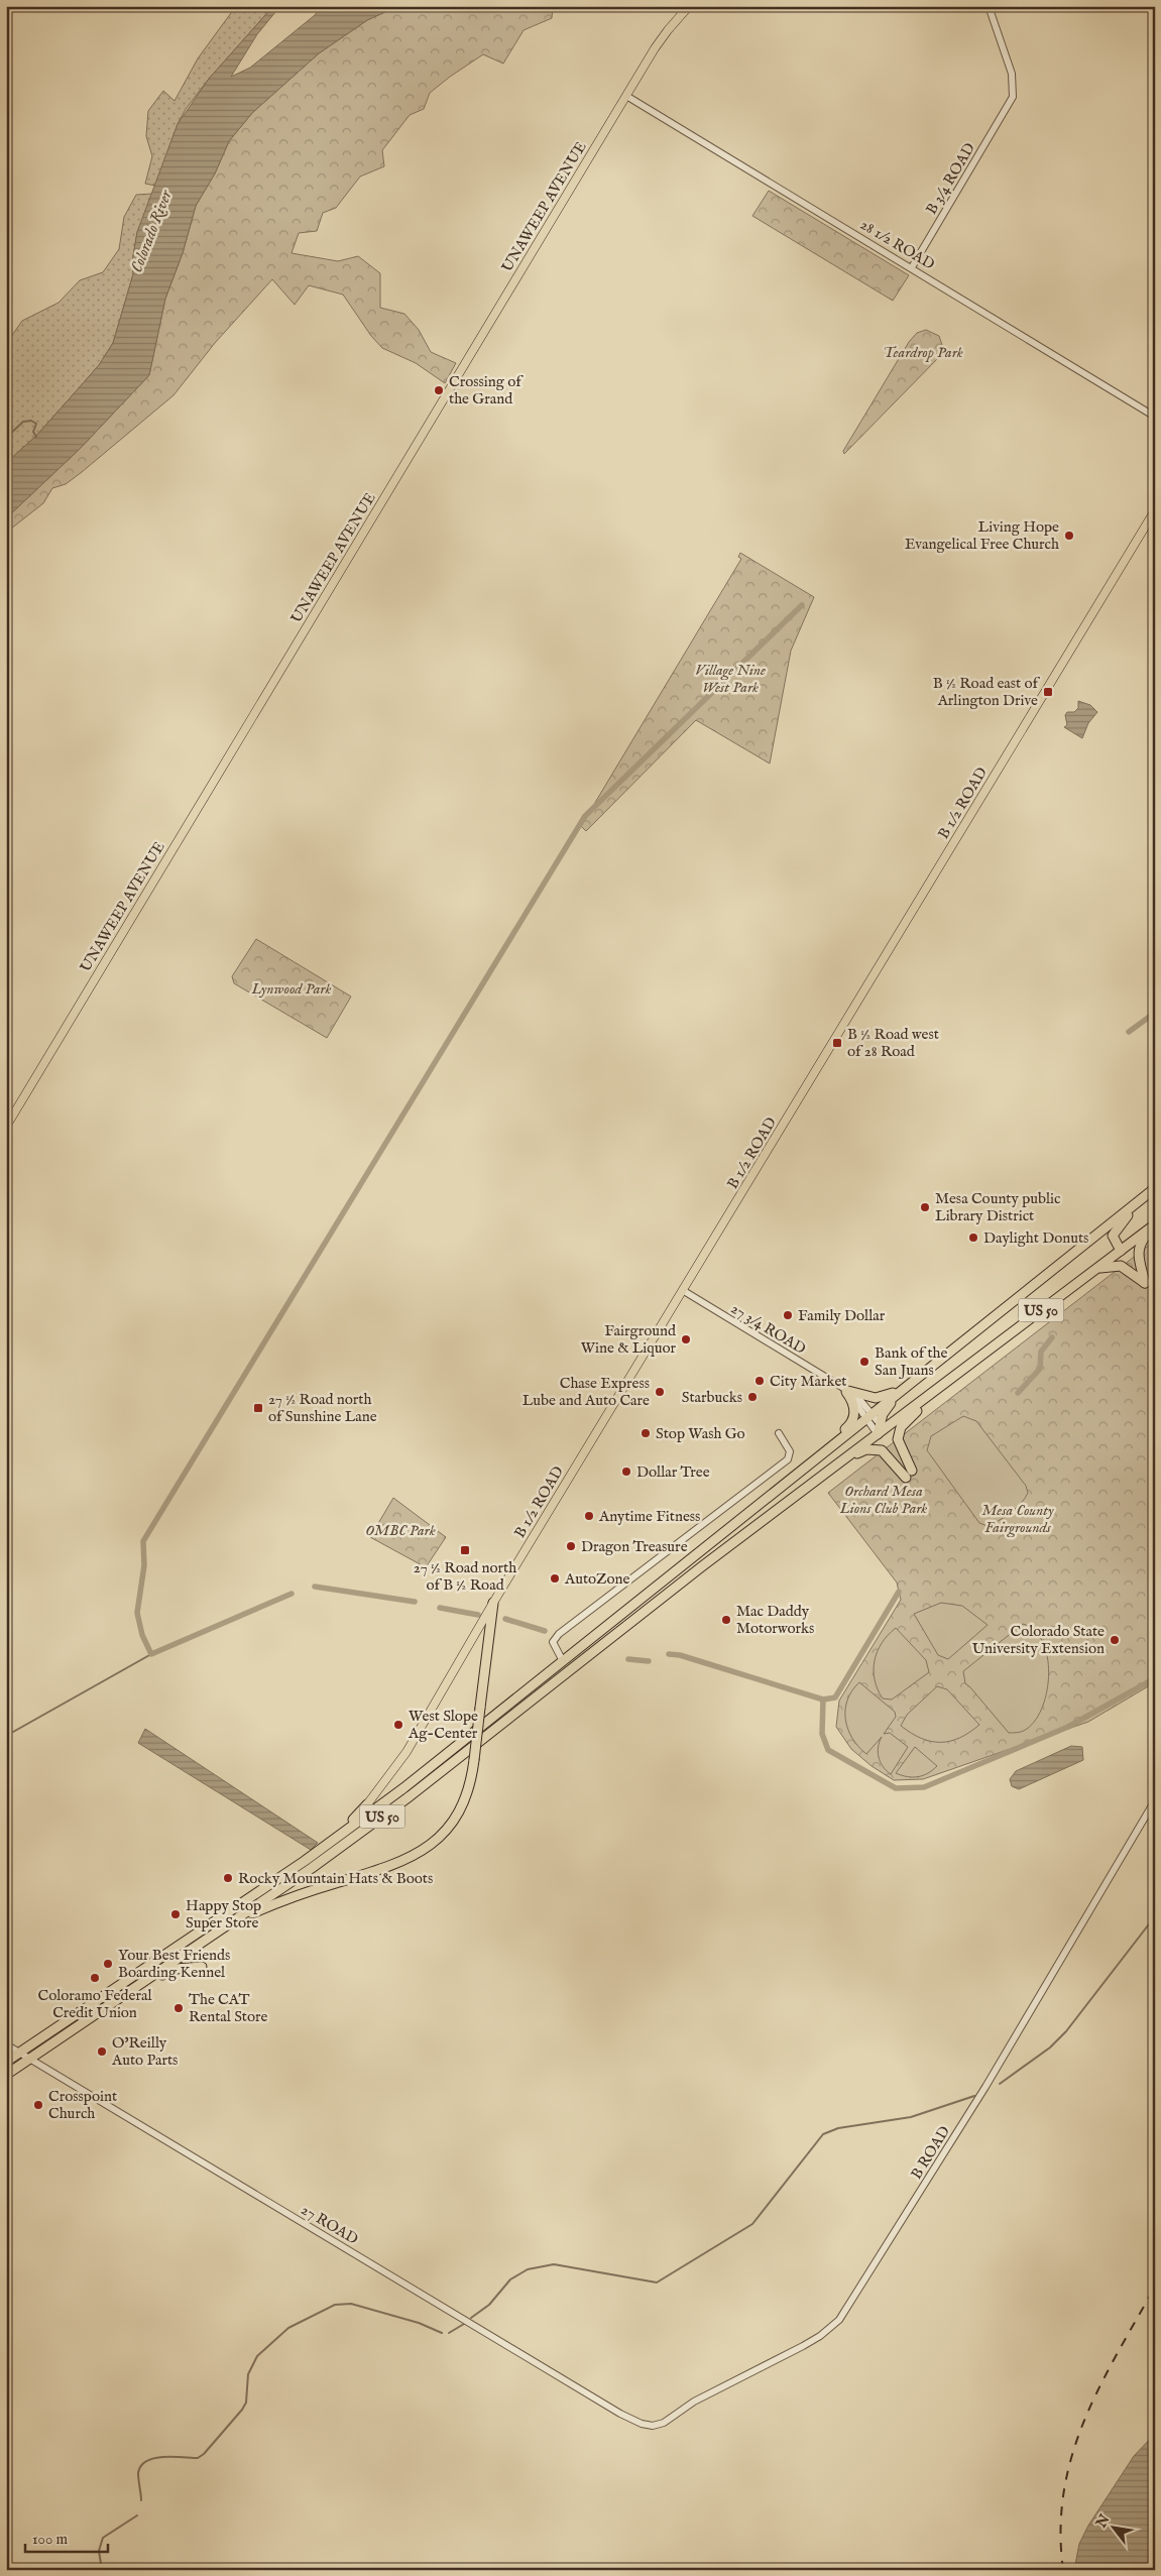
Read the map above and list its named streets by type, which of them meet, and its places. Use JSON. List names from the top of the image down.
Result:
{
  "streets": {
    "highway": ["US 50"],
    "main road": ["UNAWEEP AVENUE", "B 1/2 ROAD"],
    "street": [
      "B 3/4 ROAD",
      "28 1/2 ROAD",
      "27 3/4 ROAD",
      "B ROAD",
      "27 ROAD"
    ]
  },
  "crossings": [
    ["B 3/4 ROAD", "28 1/2 ROAD"],
    ["UNAWEEP AVENUE", "28 1/2 ROAD"],
    ["B 1/2 ROAD", "27 3/4 ROAD"],
    ["US 50", "27 3/4 ROAD"],
    ["US 50", "27 ROAD"],
    ["B ROAD", "27 ROAD"]
  ],
  "water": ["Colorado River"],
  "parks": [
    "Teardrop Park",
    "Village Nine West Park",
    "Lynwood Park",
    "Orchard Mesa Lions Club Park",
    "Mesa County Fairgrounds",
    "OMBC Park"
  ],
  "places": {
    "other": [
      "Crossing of the Grand",
      "Living Hope Evangelical Free Church",
      "Mesa County public Library District",
      "Daylight Donuts",
      "Family Dollar",
      "Fairground Wine & Liquor",
      "Bank of the San Juans",
      "City Market",
      "Chase Express Lube and Auto Care",
      "Starbucks",
      "Stop Wash Go",
      "Dollar Tree",
      "Anytime Fitness",
      "Dragon Treasure",
      "AutoZone",
      "Mac Daddy Motorworks",
      "Colorado State University Extension",
      "West Slope Ag-Center",
      "Rocky Mountain Hats & Boots",
      "Happy Stop Super Store",
      "Your Best Friends Boarding Kennel",
      "Coloramo Federal Credit Union",
      "The CAT Rental Store",
      "O'Reilly Auto Parts",
      "Crosspoint Church"
    ],
    "transit": [
      "B ½ Road east of Arlington Drive",
      "B ½ Road west of 28 Road",
      "27 ½ Road north of Sunshine Lane",
      "27 ½ Road north of B ½ Road"
    ]
  },
  "scale_bar": "100 m",
  "north": "top left"
}
